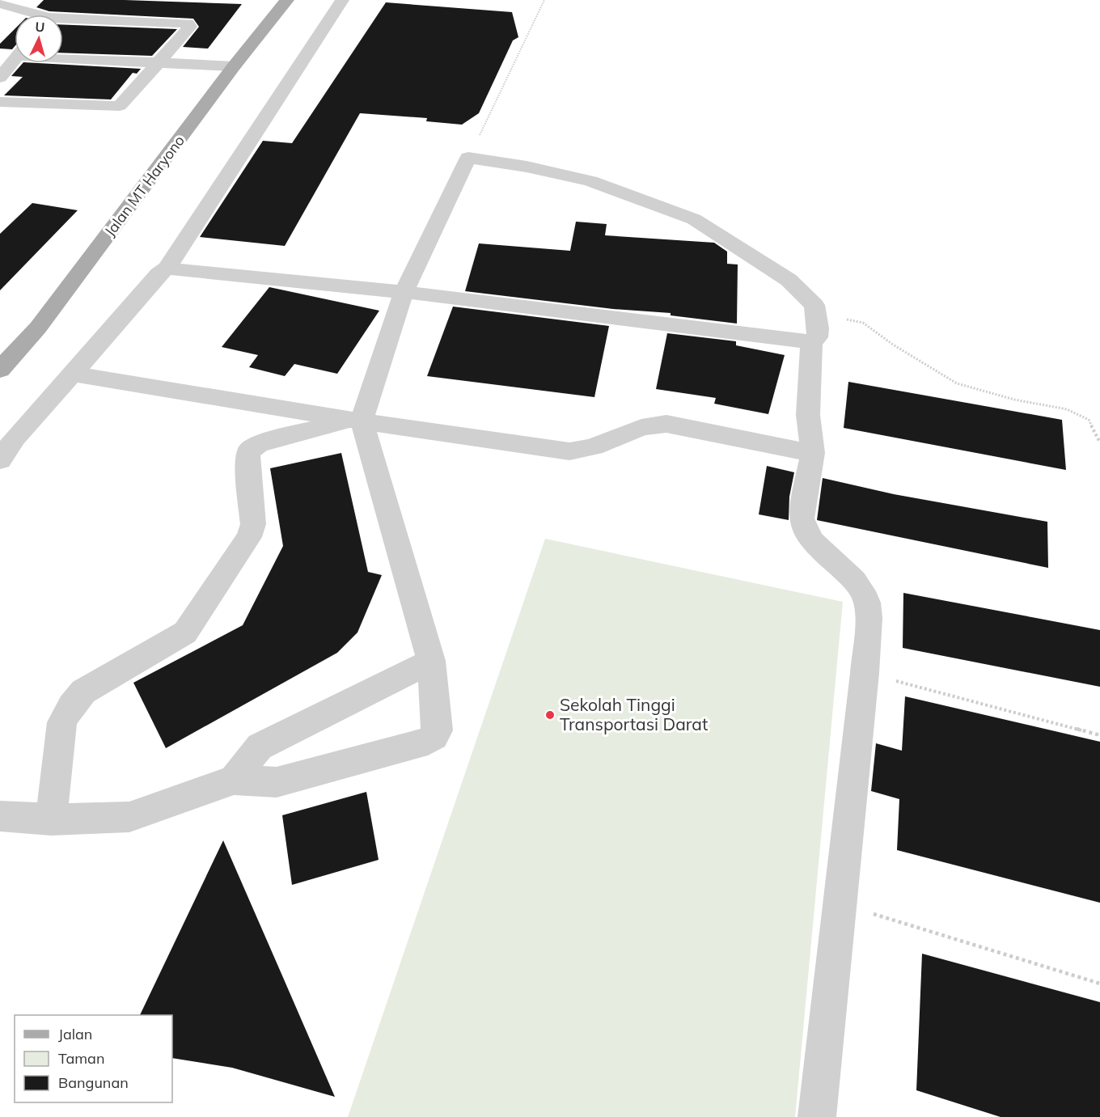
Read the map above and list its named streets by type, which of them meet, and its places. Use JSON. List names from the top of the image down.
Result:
{
  "streets": {
    "main road": ["Jalan MT Haryono"]
  },
  "places": ["Sekolah Tinggi Transportasi Darat"],
  "legend": ["Jalan", "Taman", "Bangunan"],
  "north": "top"
}
